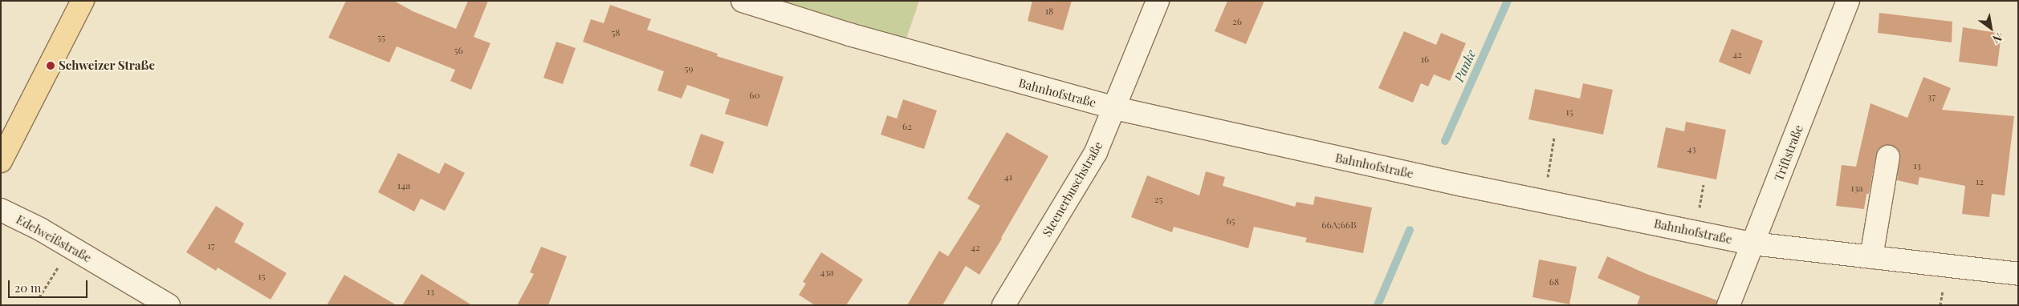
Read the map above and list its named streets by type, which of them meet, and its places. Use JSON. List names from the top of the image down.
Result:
{
  "streets": {
    "street": [
      "Bahnhofstraße",
      "Triftstraße",
      "Steenerbuschstraße",
      "Edelweißstraße"
    ]
  },
  "crossings": [
    ["Bahnhofstraße", "Triftstraße"],
    ["Bahnhofstraße", "Steenerbuschstraße"]
  ],
  "water": ["Panke"],
  "places": ["Schweizer Straße"],
  "house_numbers": [
    "18",
    "26",
    "58",
    "55",
    "56",
    "42",
    "16",
    "59",
    "60",
    "37",
    "15",
    "62",
    "43",
    "13",
    "41",
    "12",
    "14a",
    "13a",
    "25",
    "65",
    "66A;66B",
    "17",
    "42",
    "43a",
    "15",
    "68",
    "13"
  ],
  "scale_bar": "20 m",
  "north": "bottom right"
}
